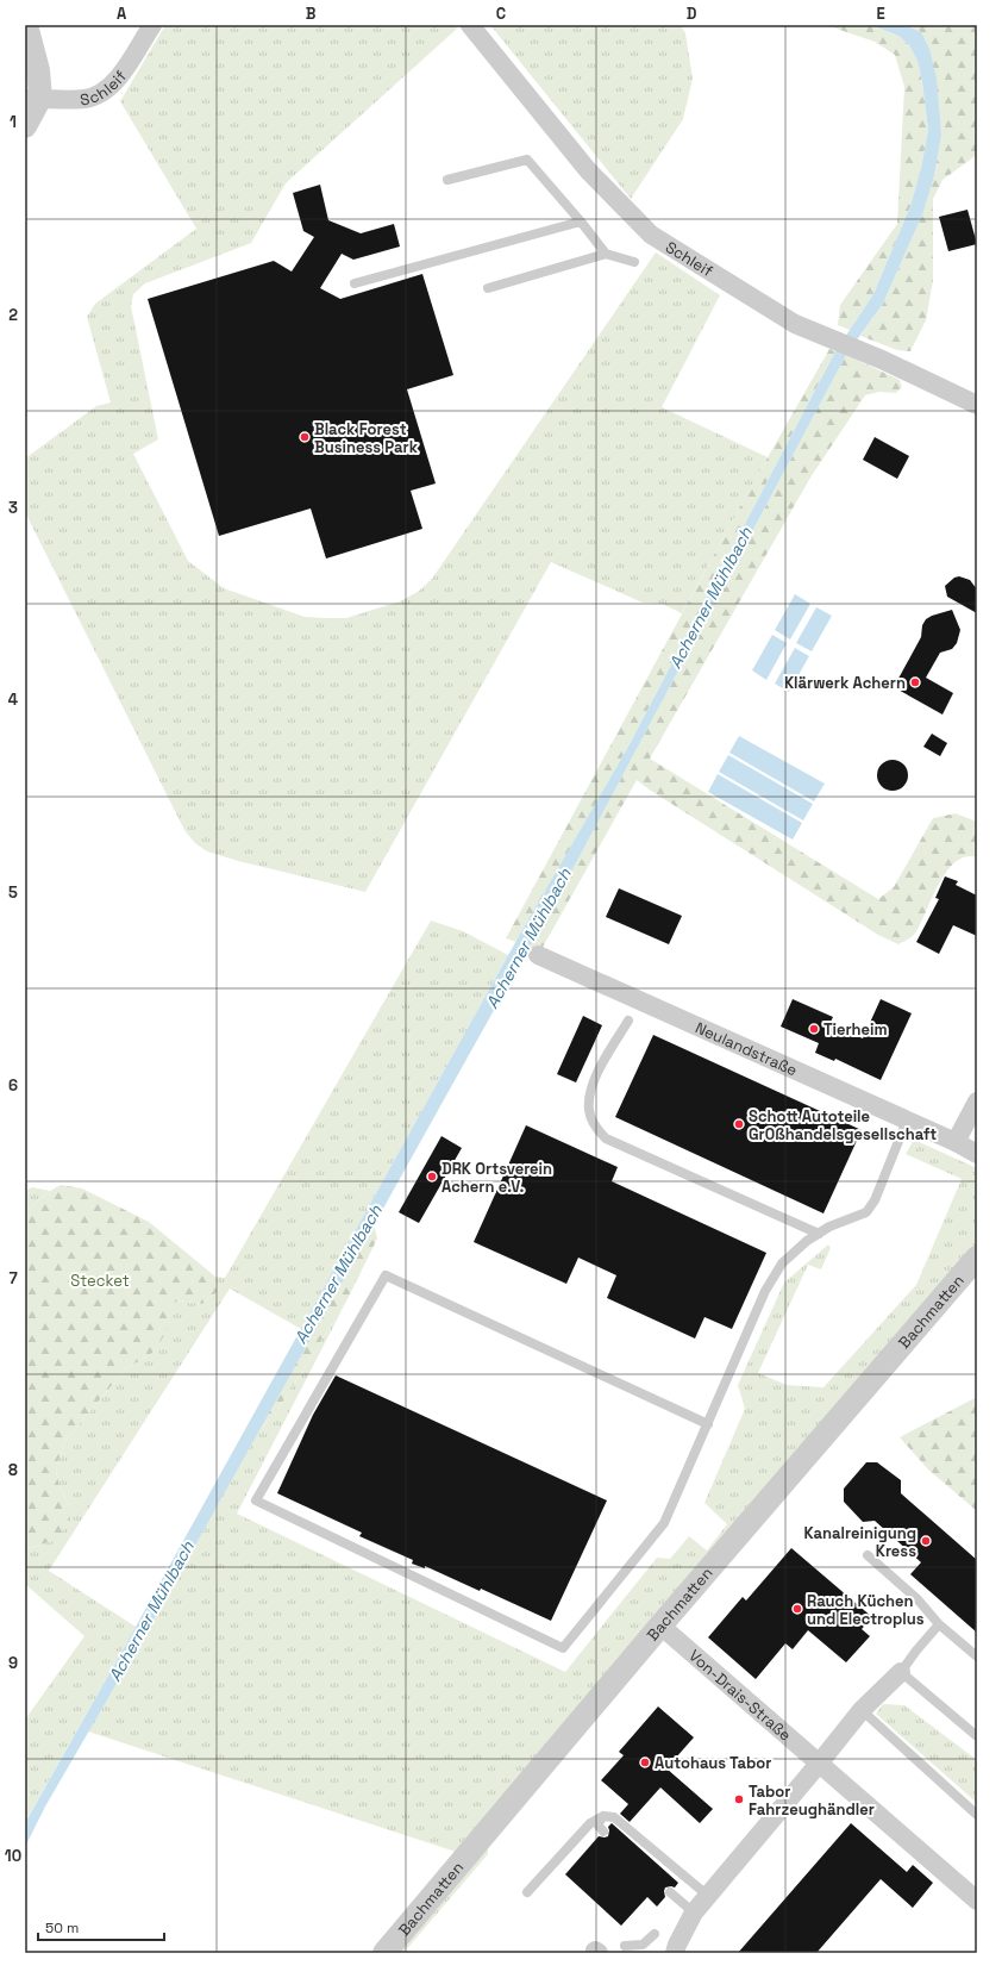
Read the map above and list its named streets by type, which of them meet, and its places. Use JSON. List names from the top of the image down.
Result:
{
  "streets": {
    "street": [
      "Schleif",
      "Neulandstraße",
      "Bachmatten",
      "Von-Drais-Straße"
    ]
  },
  "crossings": [
    ["Bachmatten", "Von-Drais-Straße"]
  ],
  "water": ["Acherner Mühlbach"],
  "parks": ["Stecket"],
  "places": [
    "Black Forest Business Park",
    "Klärwerk Achern",
    "Tierheim",
    "Schott Autoteile Gr0ßhandelsgesellschaft",
    "DRK Ortsverein Achern e.V.",
    "Kanalreinigung Kress",
    "Rauch Küchen und Electroplus",
    "Autohaus Tabor",
    "Tabor Fahrzeughändler"
  ],
  "scale_bar": "50 m",
  "grid": {
    "columns": [
      "A",
      "B",
      "C",
      "D",
      "E"
    ],
    "rows": [
      "1",
      "2",
      "3",
      "4",
      "5",
      "6",
      "7",
      "8",
      "9",
      "10"
    ]
  }
}
